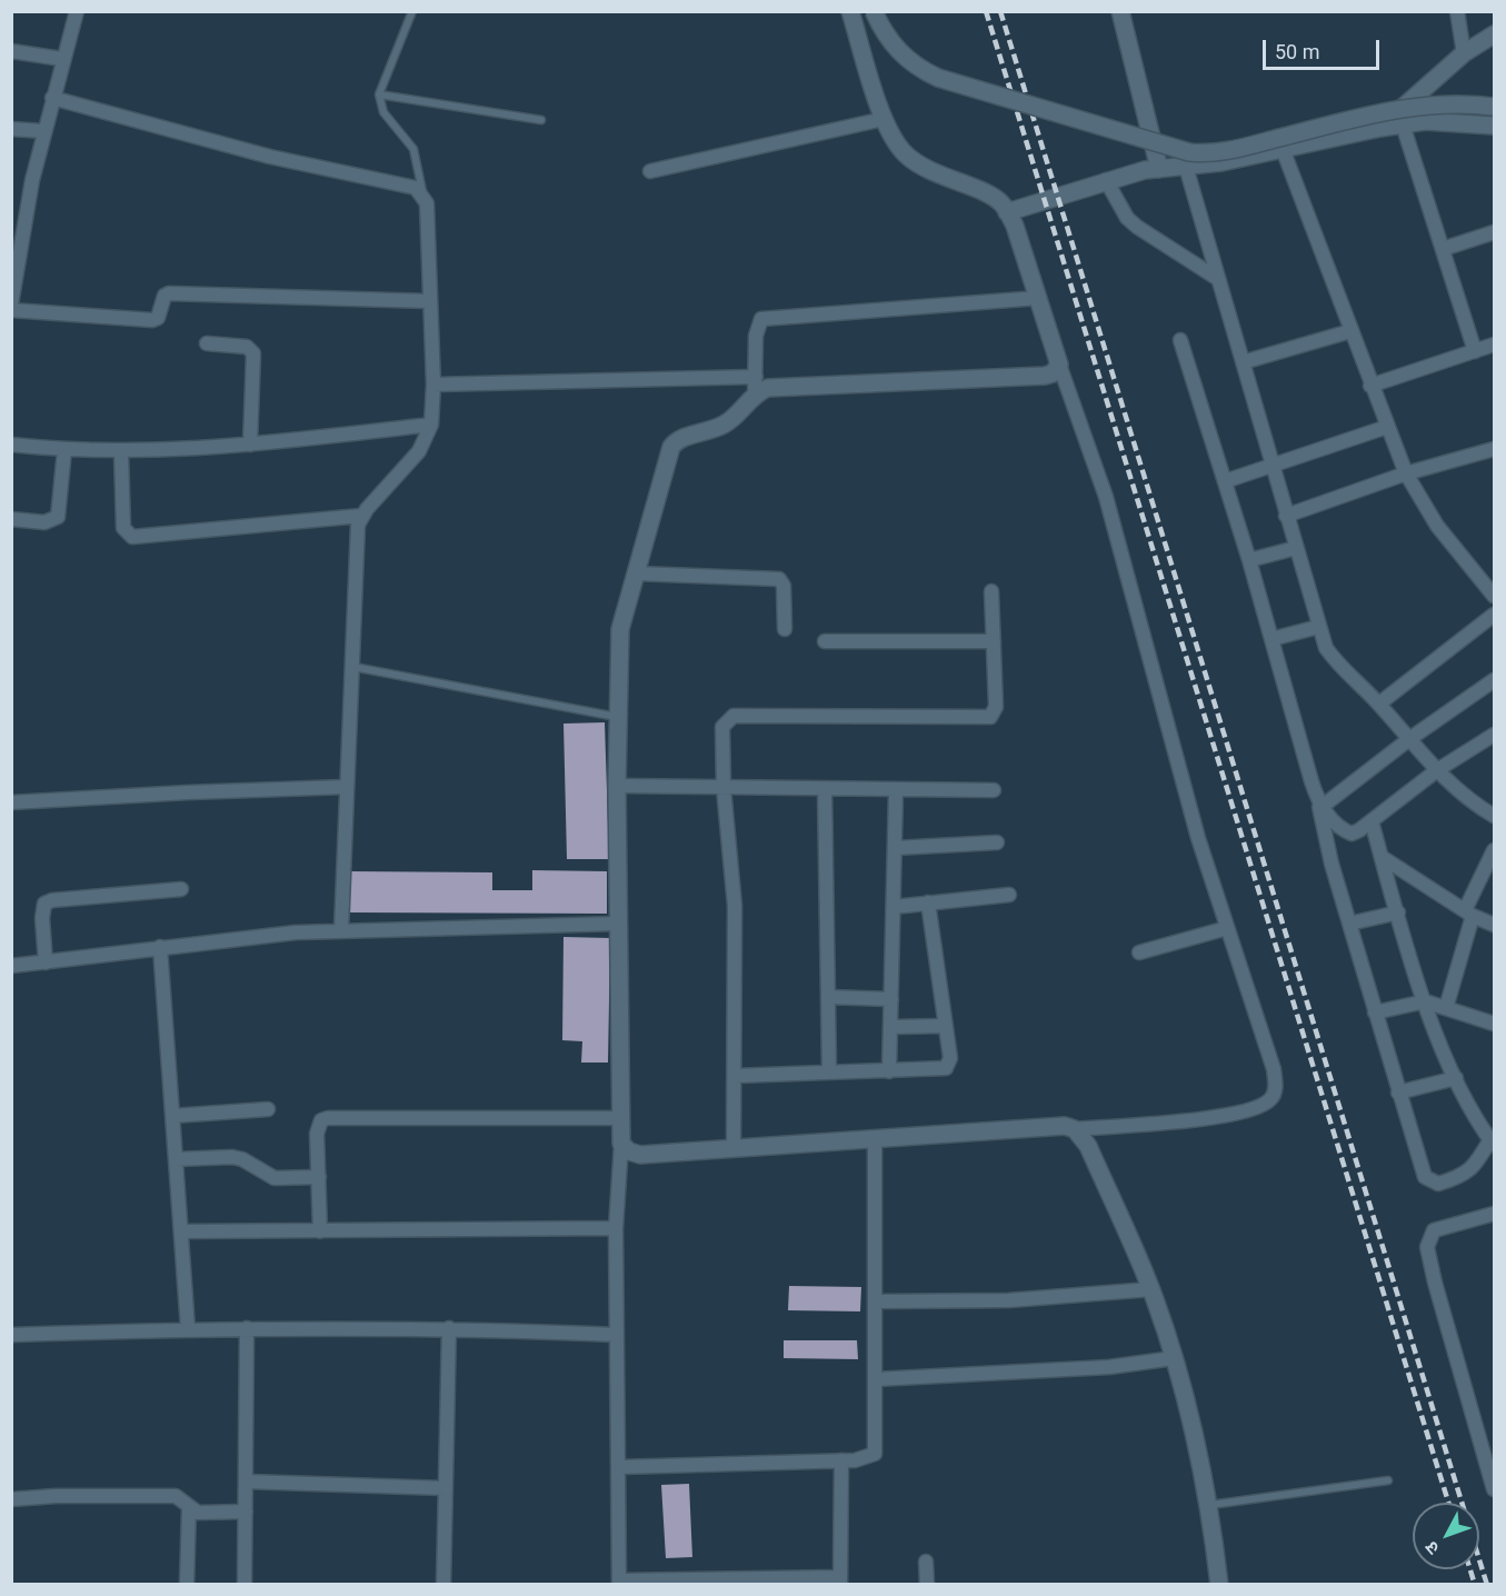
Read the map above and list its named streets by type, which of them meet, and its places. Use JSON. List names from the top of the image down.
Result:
{
  "scale_bar": "50 m",
  "north": "bottom left"
}
